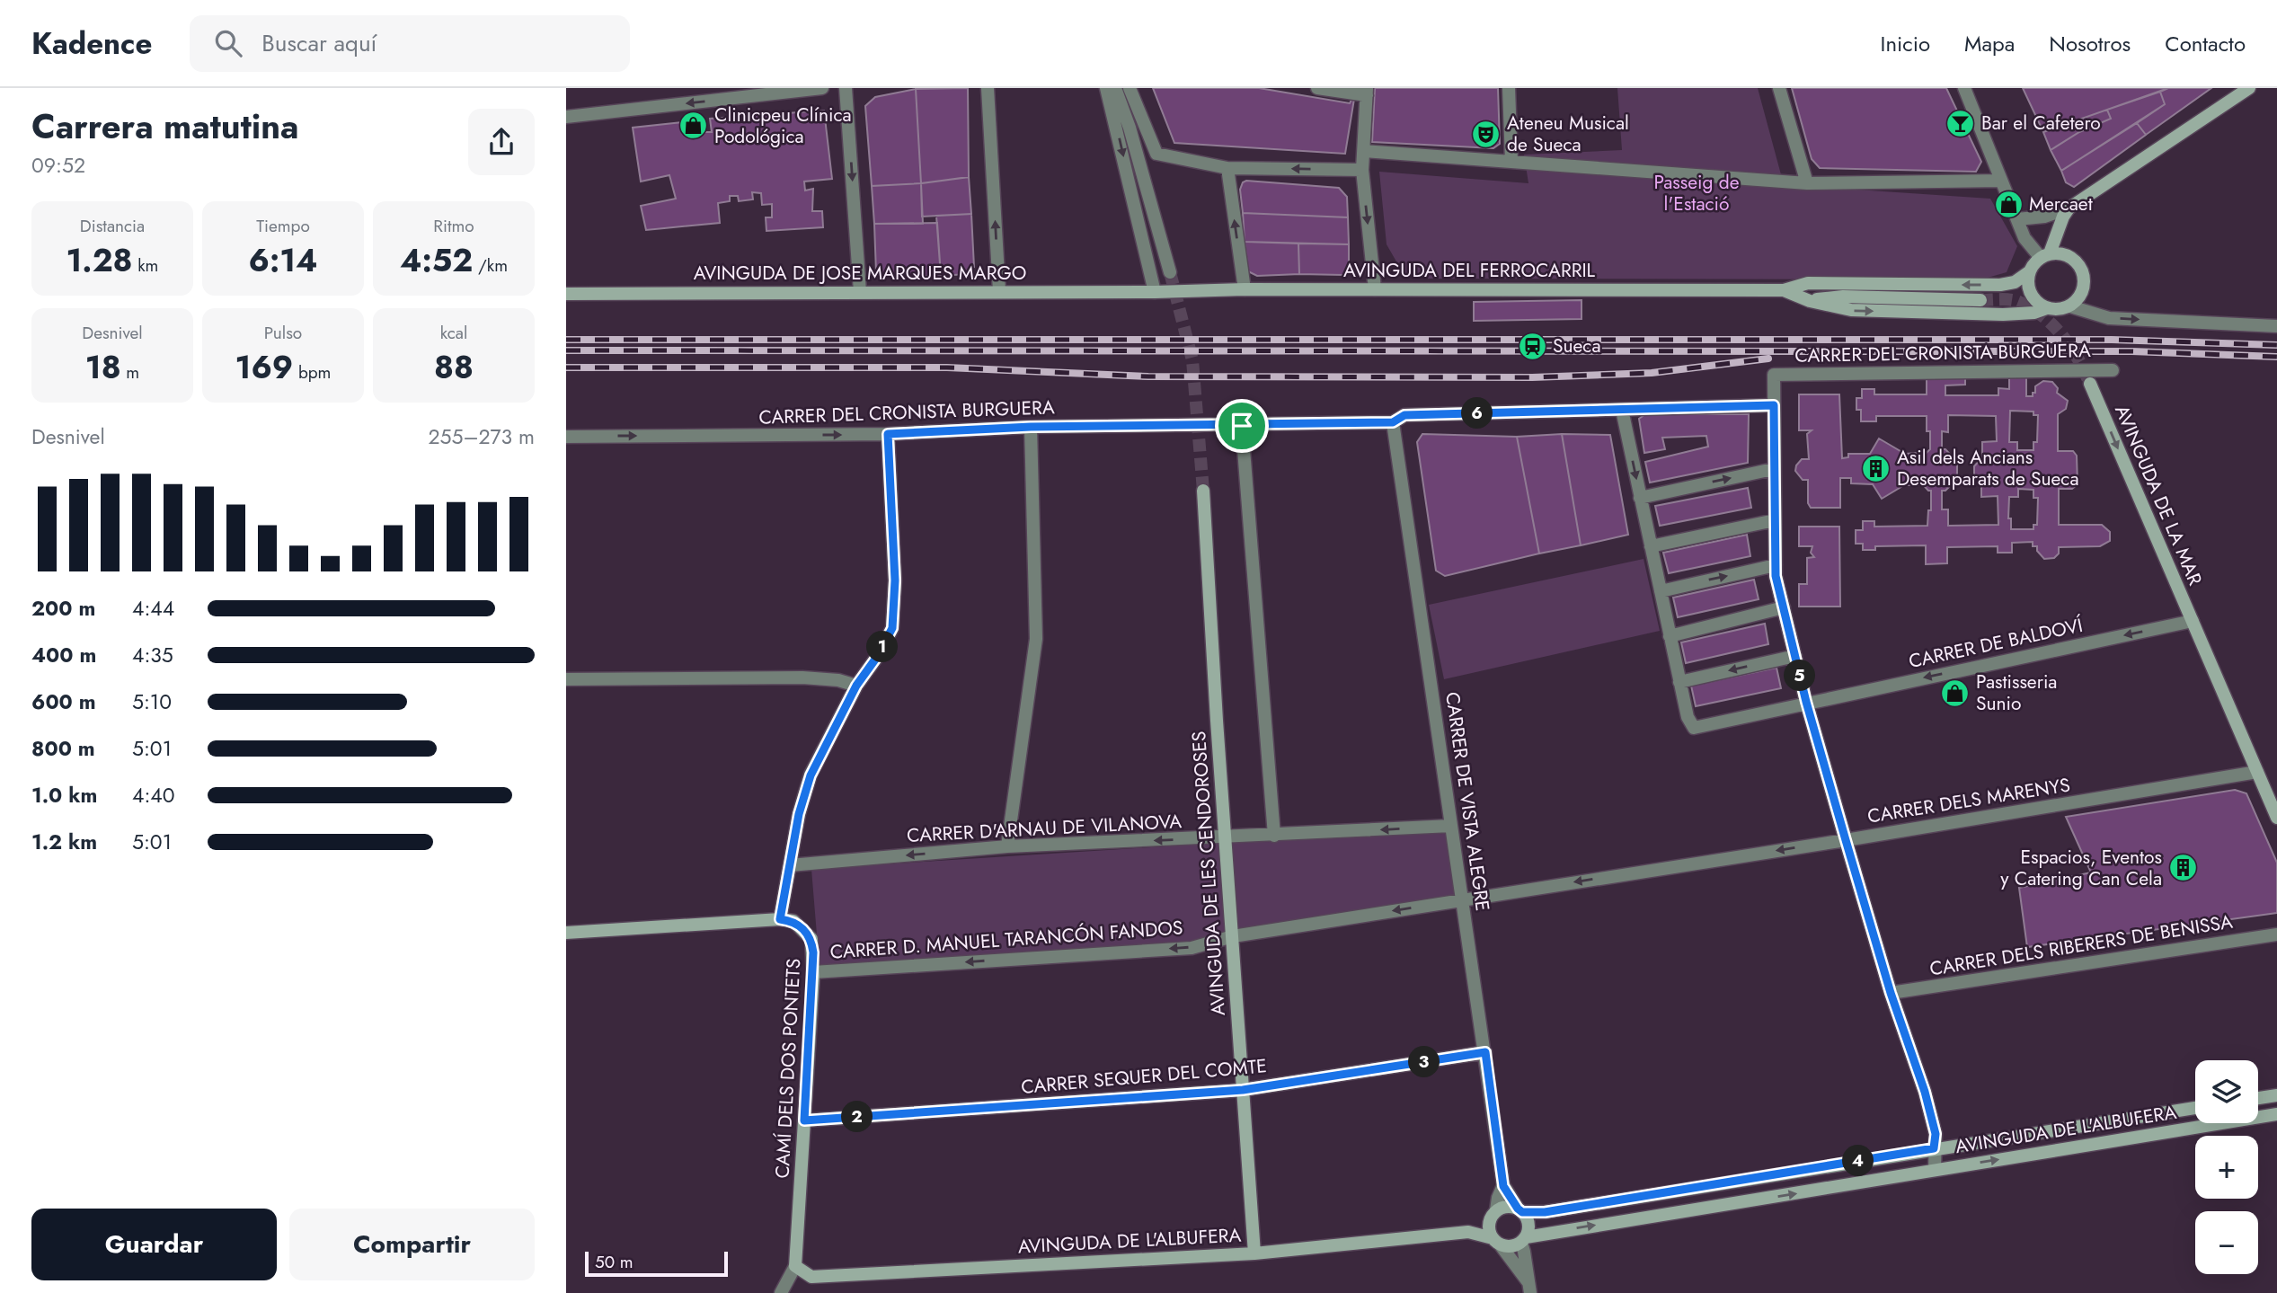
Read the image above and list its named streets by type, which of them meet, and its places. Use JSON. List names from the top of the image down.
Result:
{
  "streets": {
    "street": [
      "AVINGUDA DEL FERROCARRIL",
      "AVINGUDA DE JOSE MARQUES MARGO",
      "CARRER DEL CRONISTA BURGUERA",
      "AVINGUDA DE LA MAR",
      "CARRER DE BALDOVÍ",
      "CARRER DELS MARENYS",
      "CARRER DE VISTA ALEGRE",
      "CARRER D'ARNAU DE VILANOVA",
      "AVINGUDA DE LES CENDOROSES",
      "CARRER D. MANUEL TARANCÓN FANDOS",
      "CARRER DELS RIBERERS DE BENISSA",
      "CAMÍ DELS DOS PONTETS",
      "CARRER SEQUER DEL COMTE",
      "AVINGUDA DE L'ALBUFERA"
    ]
  },
  "crossings": [
    ["AVINGUDA DEL FERROCARRIL", "AVINGUDA DE JOSE MARQUES MARGO"],
    ["CARRER DEL CRONISTA BURGUERA", "CARRER DE VISTA ALEGRE"],
    ["AVINGUDA DE LA MAR", "CARRER DE BALDOVÍ"],
    ["AVINGUDA DE LA MAR", "CARRER DELS MARENYS"],
    ["CARRER DELS MARENYS", "CARRER DE VISTA ALEGRE"],
    ["CARRER DELS MARENYS", "CARRER D. MANUEL TARANCÓN FANDOS"],
    ["CARRER DE VISTA ALEGRE", "CARRER D'ARNAU DE VILANOVA"],
    ["CARRER DE VISTA ALEGRE", "CARRER D. MANUEL TARANCÓN FANDOS"],
    ["CARRER DE VISTA ALEGRE", "CARRER SEQUER DEL COMTE"],
    ["CARRER DE VISTA ALEGRE", "AVINGUDA DE L'ALBUFERA"],
    ["CARRER D'ARNAU DE VILANOVA", "AVINGUDA DE LES CENDOROSES"],
    ["AVINGUDA DE LES CENDOROSES", "CARRER D. MANUEL TARANCÓN FANDOS"],
    ["AVINGUDA DE LES CENDOROSES", "CARRER SEQUER DEL COMTE"],
    ["AVINGUDA DE LES CENDOROSES", "AVINGUDA DE L'ALBUFERA"],
    ["CARRER D. MANUEL TARANCÓN FANDOS", "CAMÍ DELS DOS PONTETS"],
    ["CAMÍ DELS DOS PONTETS", "CARRER SEQUER DEL COMTE"],
    ["CAMÍ DELS DOS PONTETS", "AVINGUDA DE L'ALBUFERA"]
  ],
  "one_way": [
    "AVINGUDA DE LA MAR",
    "CARRER DE BALDOVÍ",
    "CARRER DELS MARENYS",
    "CARRER D'ARNAU DE VILANOVA",
    "CARRER D. MANUEL TARANCÓN FANDOS"
  ],
  "parks": ["Passeig de l'Estació"],
  "places": {
    "bar": ["Bar el Cafetero"],
    "shop": ["Clinicpeu Clínica Podológica", "Mercaet", "Pastisseria Sunio"],
    "theatre": ["Ateneu Musical de Sueca"],
    "station": ["Sueca"],
    "building": ["Asil dels Ancians Desemparats de Sueca", "Espacios, Eventos y Catering Can Cela"]
  },
  "scale_bar": "50 m",
  "page": {
    "header": "Kadence",
    "search": "Buscar aquí",
    "nav": [
      "Inicio",
      "Mapa",
      "Nosotros",
      "Contacto"
    ],
    "heading": ["Carrera matutina", "09:52"],
    "stats": [
      ["Distancia", "1.28 km"],
      ["Tiempo", "6:14"],
      ["Ritmo", "4:52 /km"],
      ["Desnivel", "18 m"],
      ["Pulso", "169 bpm"],
      ["kcal", "88"]
    ],
    "pins": [
      "6",
      "1",
      "5",
      "3",
      "2",
      "4"
    ],
    "chart": ["Desnivel", "255–273 m"],
    "list": [
      {
        "name": "200 m",
        "note": "4:44"
      },
      {
        "name": "400 m",
        "note": "4:35"
      },
      {
        "name": "600 m",
        "note": "5:10"
      },
      {
        "name": "800 m",
        "note": "5:01"
      },
      {
        "name": "1.0 km",
        "note": "4:40"
      },
      {
        "name": "1.2 km",
        "note": "5:01"
      }
    ],
    "map_buttons": ["+", "−"],
    "buttons": ["Guardar", "Compartir"],
    "scale": "50 m"
  }
}
